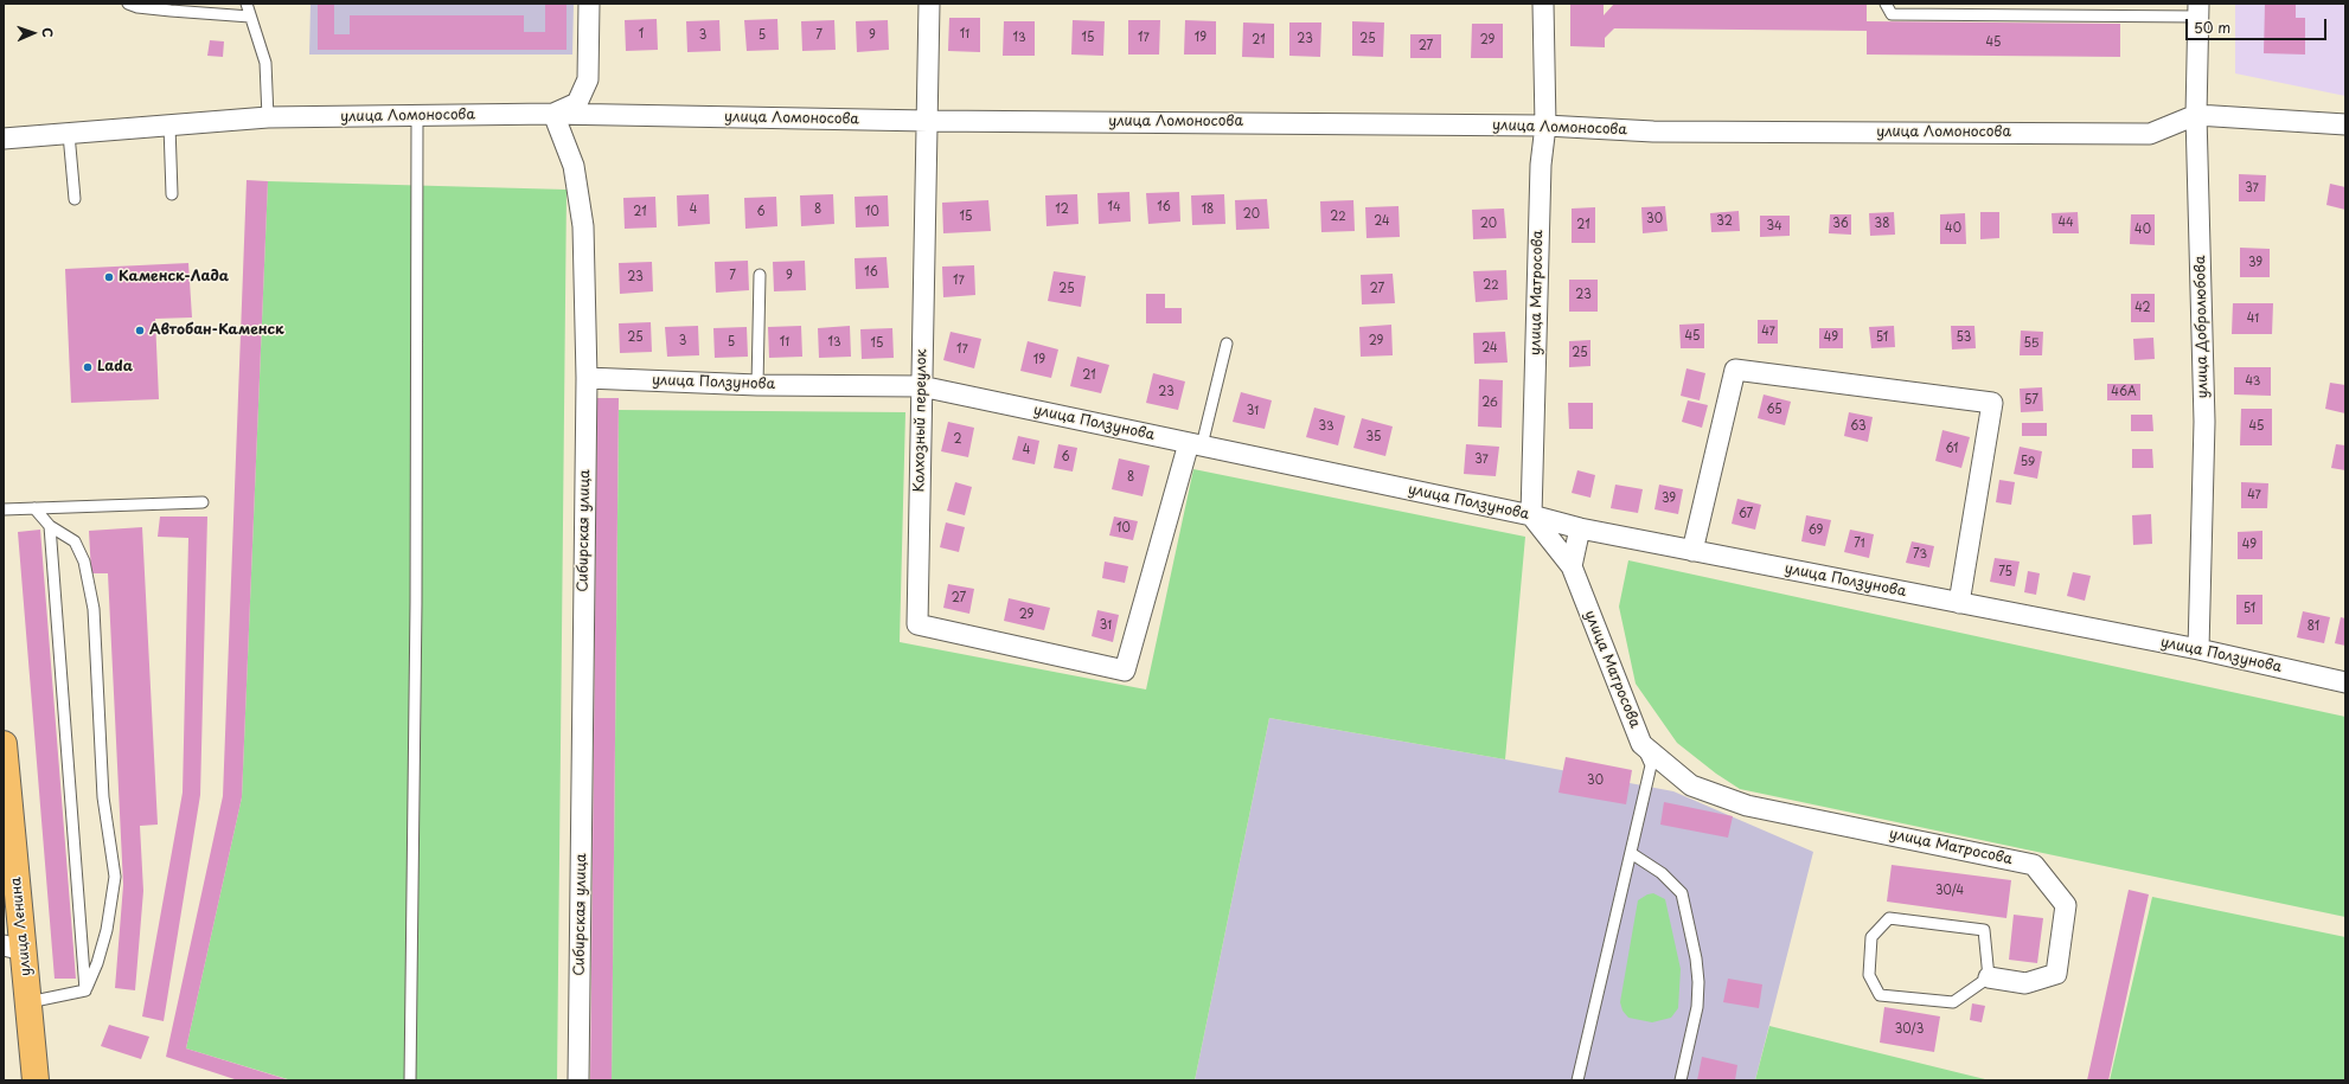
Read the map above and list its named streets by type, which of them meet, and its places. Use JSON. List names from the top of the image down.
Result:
{
  "streets": {
    "main road": ["улица Ленина"],
    "street": [
      "улица Ломоносова",
      "улица Матросова",
      "улица Добролюбова",
      "улица Ползунова",
      "Колхозный переулок",
      "Сибирская улица"
    ]
  },
  "crossings": [
    ["улица Ломоносова", "улица Матросова"],
    ["улица Ломоносова", "улица Добролюбова"],
    ["улица Ломоносова", "Колхозный переулок"],
    ["улица Ломоносова", "Сибирская улица"],
    ["улица Матросова", "улица Ползунова"],
    ["улица Добролюбова", "улица Ползунова"],
    ["улица Ползунова", "Колхозный переулок"],
    ["улица Ползунова", "Сибирская улица"]
  ],
  "places": ["Каменск-Лада", "Автобан-Каменск", "Lada"],
  "house_numbers": [
    "1",
    "11",
    "3",
    "5",
    "7",
    "9",
    "13",
    "15",
    "17",
    "19",
    "23",
    "25",
    "21",
    "29",
    "45",
    "27",
    "37",
    "14",
    "16",
    "4",
    "8",
    "12",
    "18",
    "21",
    "6",
    "10",
    "20",
    "15",
    "22",
    "30",
    "24",
    "32",
    "44",
    "20",
    "36",
    "38",
    "21",
    "34",
    "40",
    "40",
    "39",
    "16",
    "7",
    "9",
    "23",
    "17",
    "22",
    "25",
    "27",
    "23",
    "42",
    "41",
    "47",
    "45",
    "25",
    "49",
    "51",
    "53",
    "3",
    "29",
    "5",
    "11",
    "13",
    "15",
    "55",
    "24",
    "17",
    "25",
    "19",
    "21",
    "43",
    "23",
    "46А",
    "57",
    "26",
    "65",
    "31",
    "33",
    "63",
    "45",
    "35",
    "2",
    "61",
    "4",
    "6",
    "37",
    "59",
    "8",
    "47",
    "39",
    "67",
    "10",
    "69",
    "71",
    "49",
    "73",
    "75",
    "27",
    "51",
    "29",
    "31",
    "81",
    "30",
    "30/4",
    "30/3"
  ],
  "scale_bar": "50 m",
  "north": "right"
}
